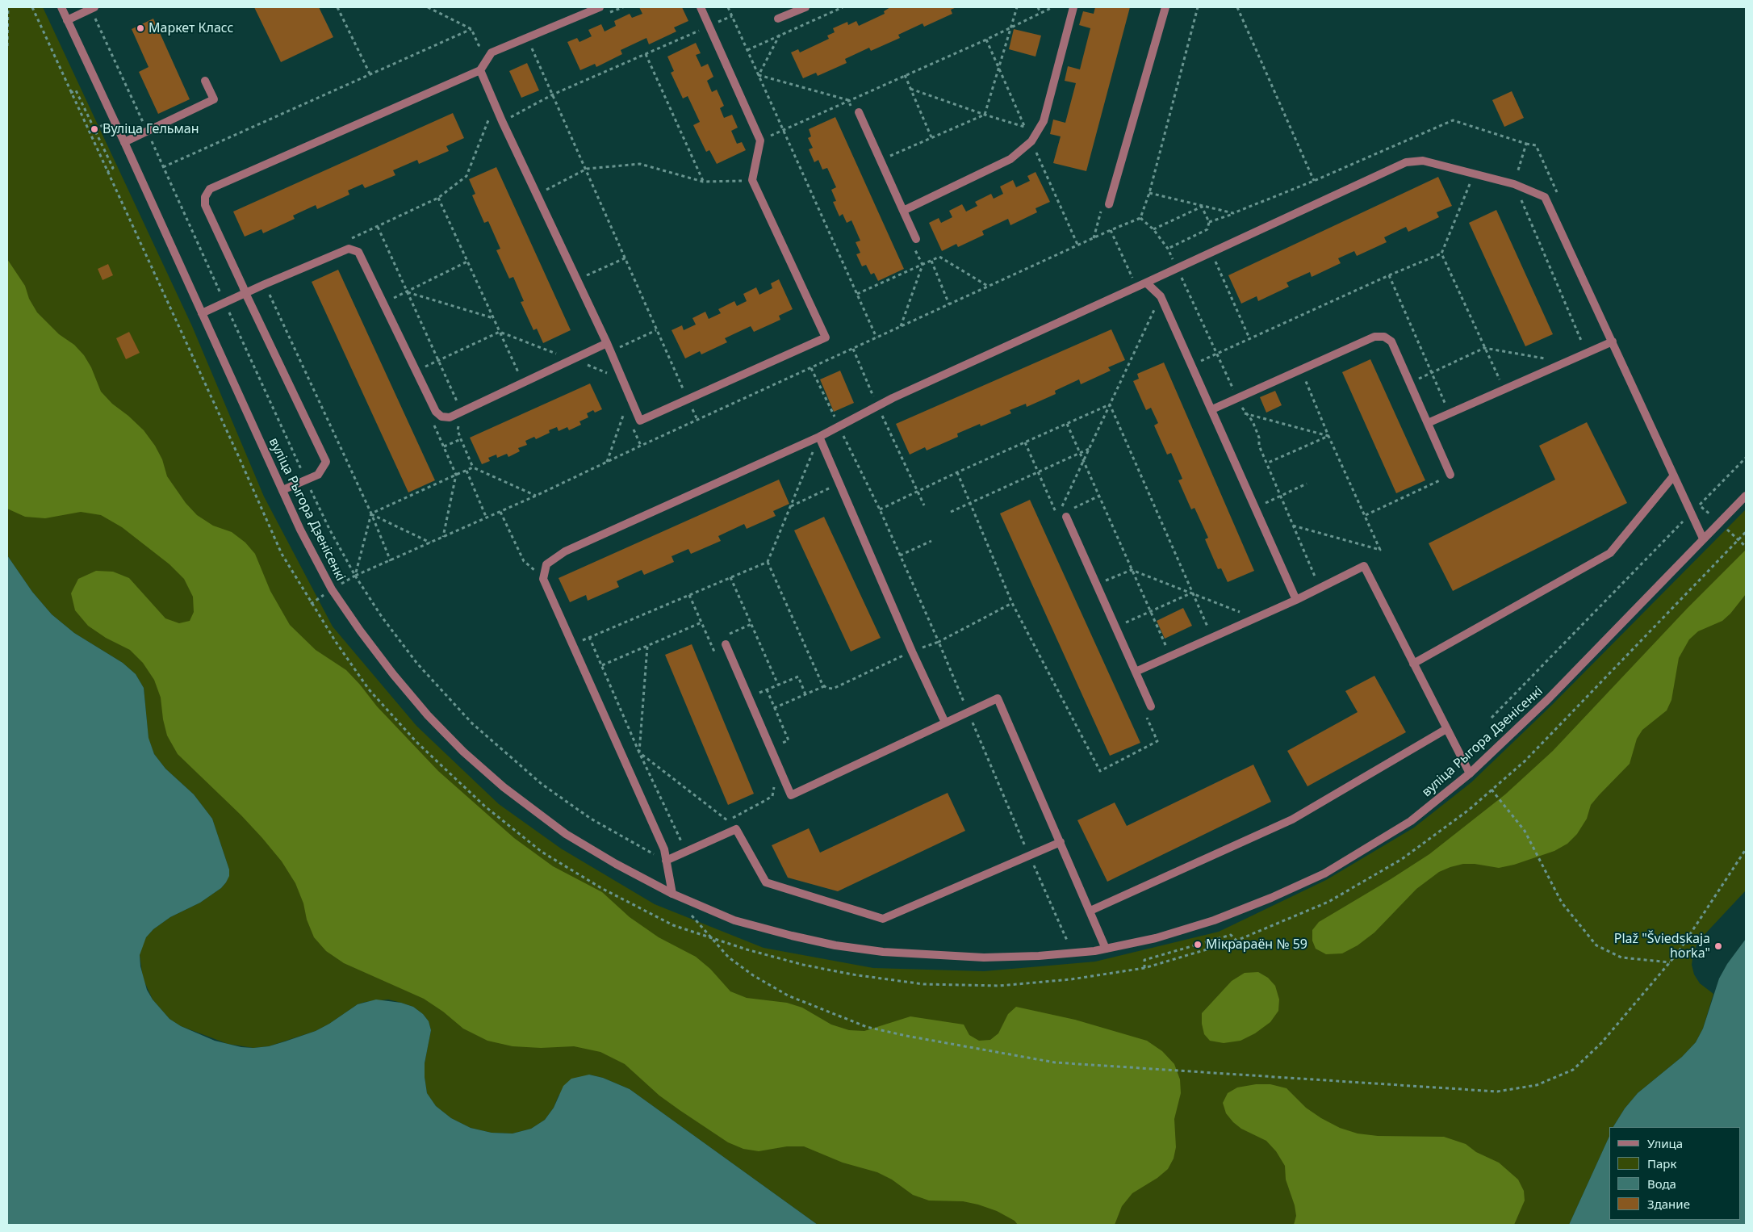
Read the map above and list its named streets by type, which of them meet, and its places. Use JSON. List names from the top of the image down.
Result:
{
  "streets": {
    "street": ["вуліца Рыгора Дзенісенкі"]
  },
  "places": [
    "Маркет Класс",
    "Вуліца Гельман",
    "Мікрараён № 59",
    "Plaž \"Šviedskaja horka\""
  ],
  "legend": [
    "Улица",
    "Парк",
    "Вода",
    "Здание"
  ]
}
